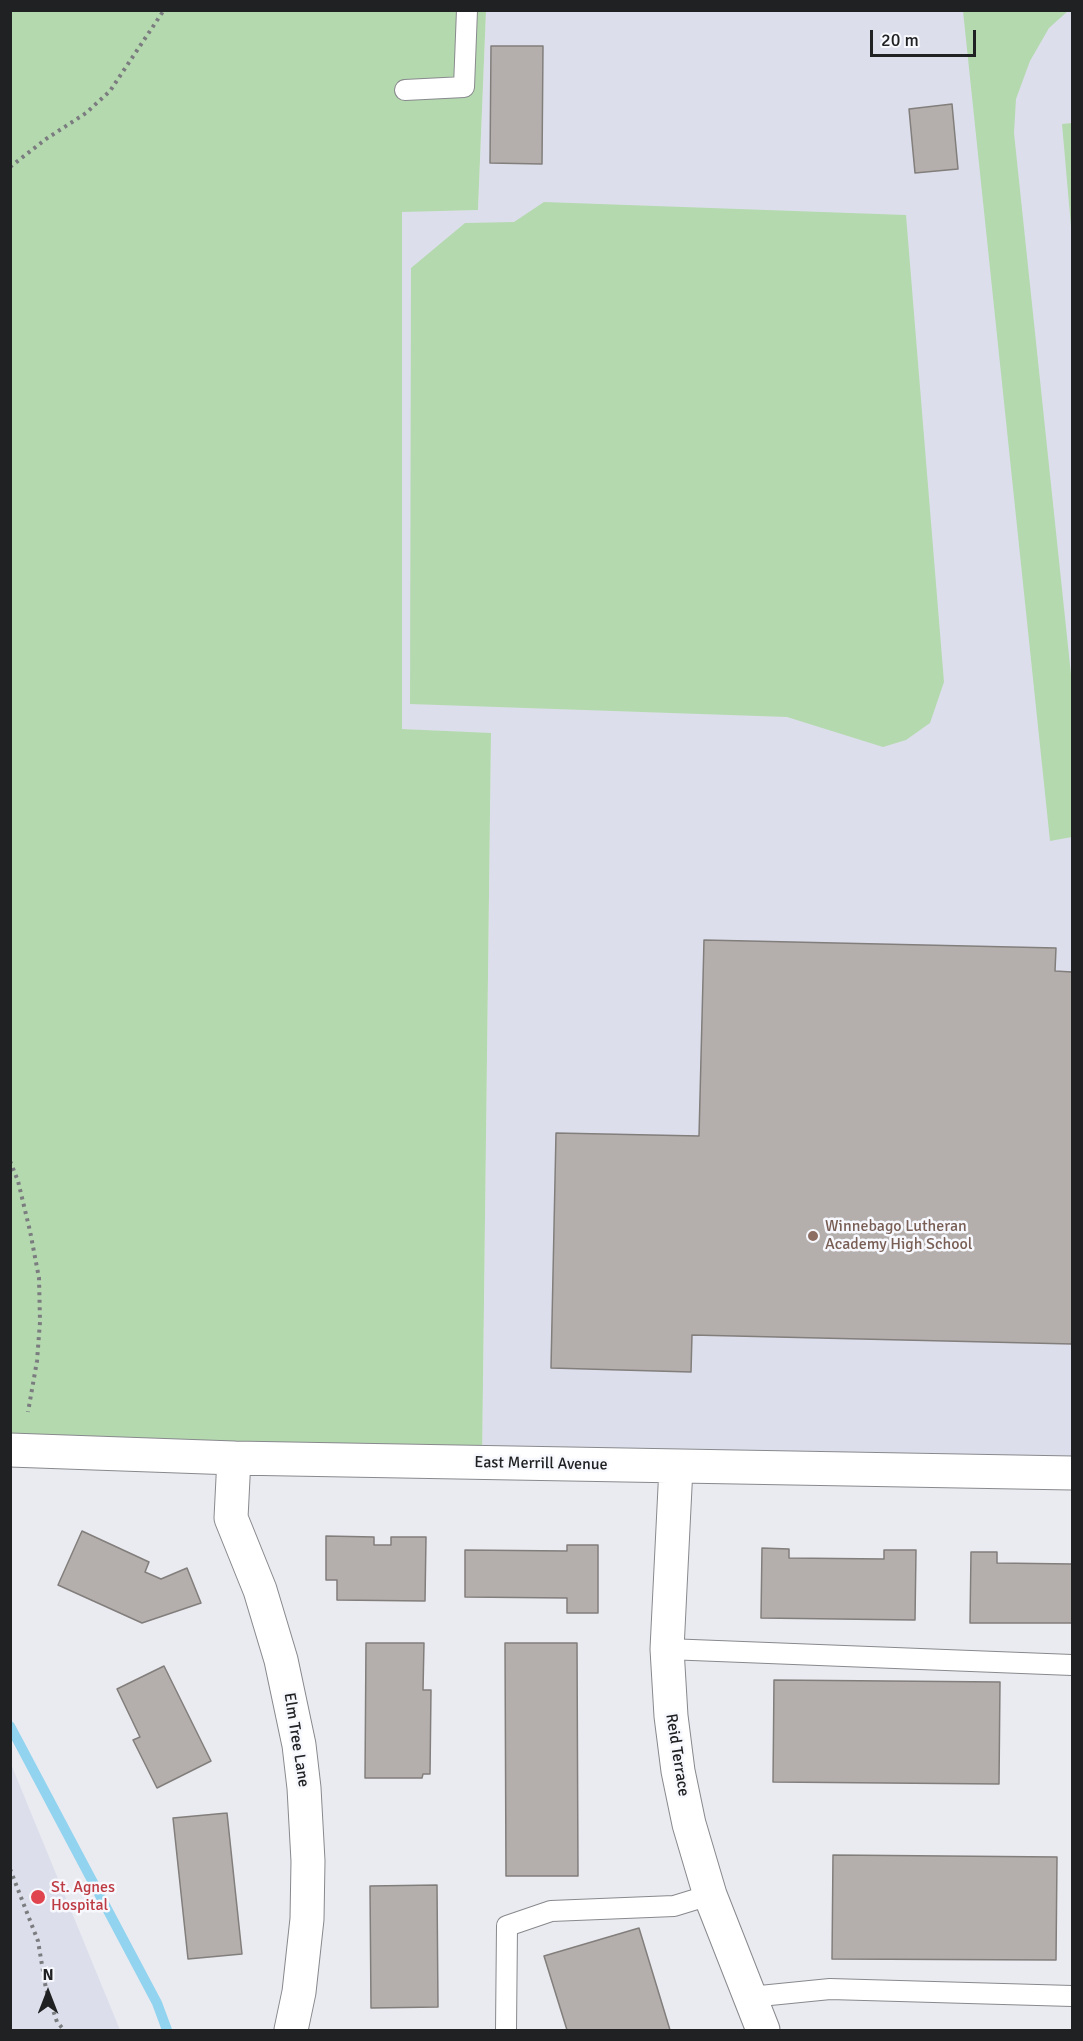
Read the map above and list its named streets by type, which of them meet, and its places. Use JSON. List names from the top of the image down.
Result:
{
  "streets": {
    "street": ["East Merrill Avenue", "Elm Tree Lane", "Reid Terrace"]
  },
  "crossings": [
    ["East Merrill Avenue", "Elm Tree Lane"],
    ["East Merrill Avenue", "Reid Terrace"]
  ],
  "places": ["Winnebago Lutheran Academy High School", "St. Agnes Hospital"],
  "scale_bar": "20 m",
  "north": "top"
}
